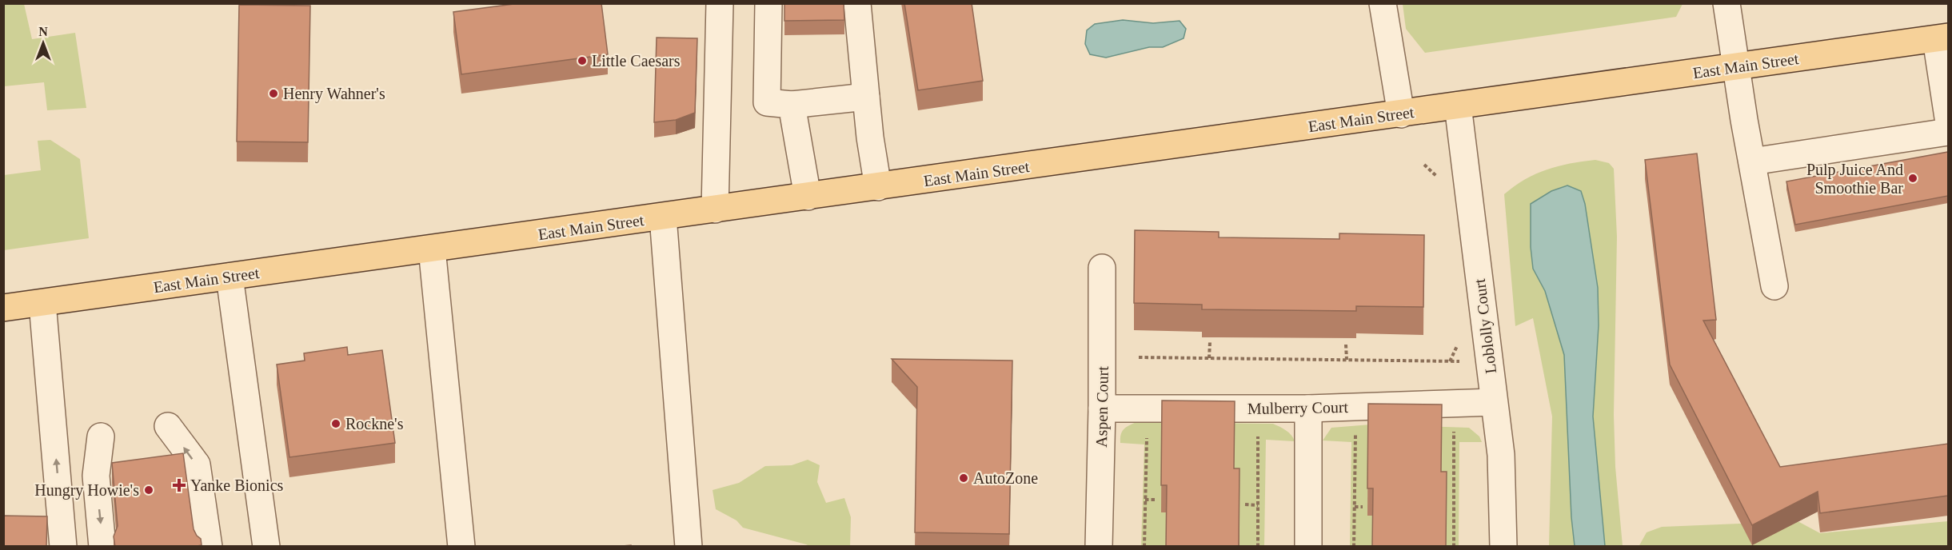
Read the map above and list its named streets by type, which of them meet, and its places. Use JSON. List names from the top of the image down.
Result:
{
  "streets": {
    "main road": ["East Main Street"],
    "lane": ["Loblolly Court", "Aspen Court", "Mulberry Court"]
  },
  "crossings": [
    ["East Main Street", "Loblolly Court"],
    ["Loblolly Court", "Mulberry Court"],
    ["Aspen Court", "Mulberry Court"]
  ],
  "places": {
    "other": [
      "Little Caesars",
      "Henry Wahner's",
      "Pulp Juice And Smoothie Bar",
      "Rockne's",
      "AutoZone",
      "Hungry Howie's"
    ],
    "health": ["Yanke Bionics"]
  },
  "north": "top"
}
